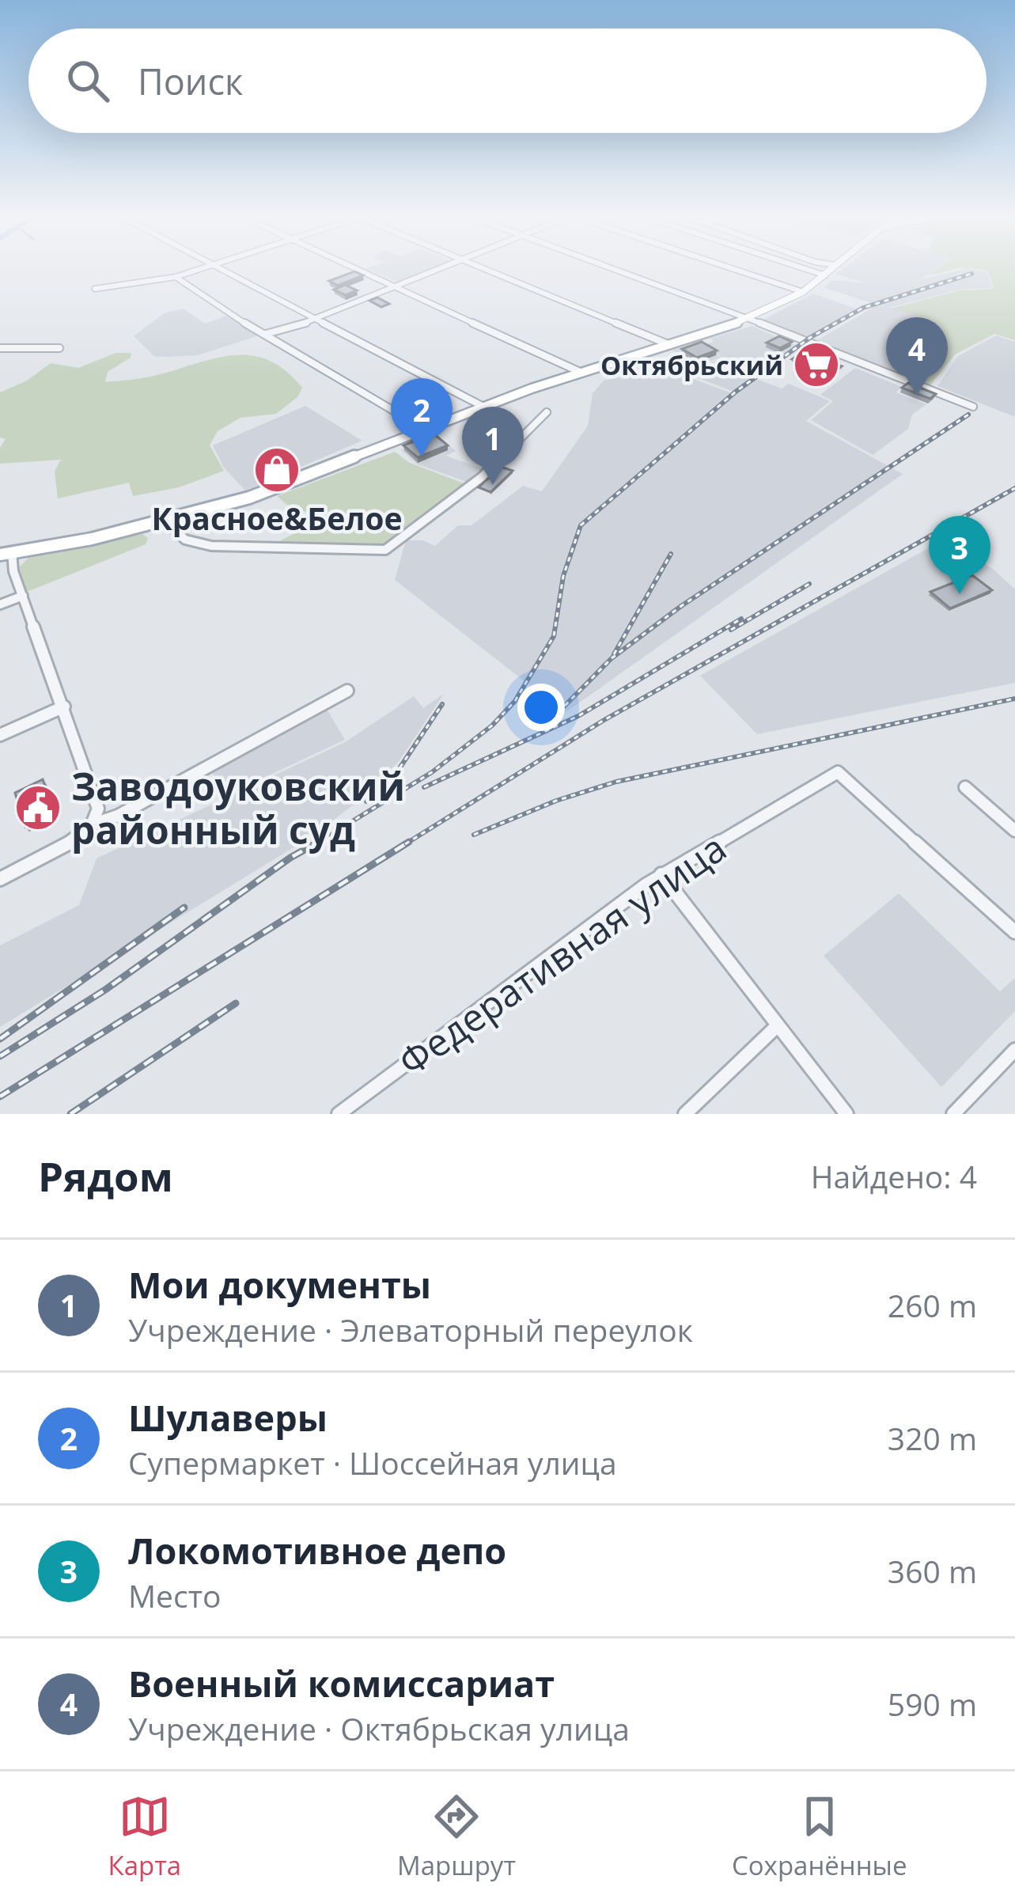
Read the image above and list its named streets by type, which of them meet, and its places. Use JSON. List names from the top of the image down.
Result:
{
  "streets": {
    "street": ["Федеративная улица"]
  },
  "places": {
    "supermarket": ["Октябрьский"],
    "shop": ["Красное&Белое"],
    "public building": ["Заводоуковский районный суд"]
  },
  "page": {
    "search": "Поиск",
    "pins": [
      "4",
      "2",
      "1",
      "3"
    ],
    "heading": ["Рядом", "Найдено: 4"],
    "list": [
      {
        "mark": "1",
        "name": "Мои документы",
        "note": "Учреждение · Элеваторный переулок",
        "value": "260 m"
      },
      {
        "mark": "2",
        "name": "Шулаверы",
        "note": "Супермаркет · Шоссейная улица",
        "value": "320 m"
      },
      {
        "mark": "3",
        "name": "Локомотивное депо",
        "note": "Место",
        "value": "360 m"
      },
      {
        "mark": "4",
        "name": "Военный комиссариат",
        "note": "Учреждение · Октябрьская улица",
        "value": "590 m"
      }
    ],
    "nav": ["Карта", "Маршрут", "Сохранённые"]
  }
}
